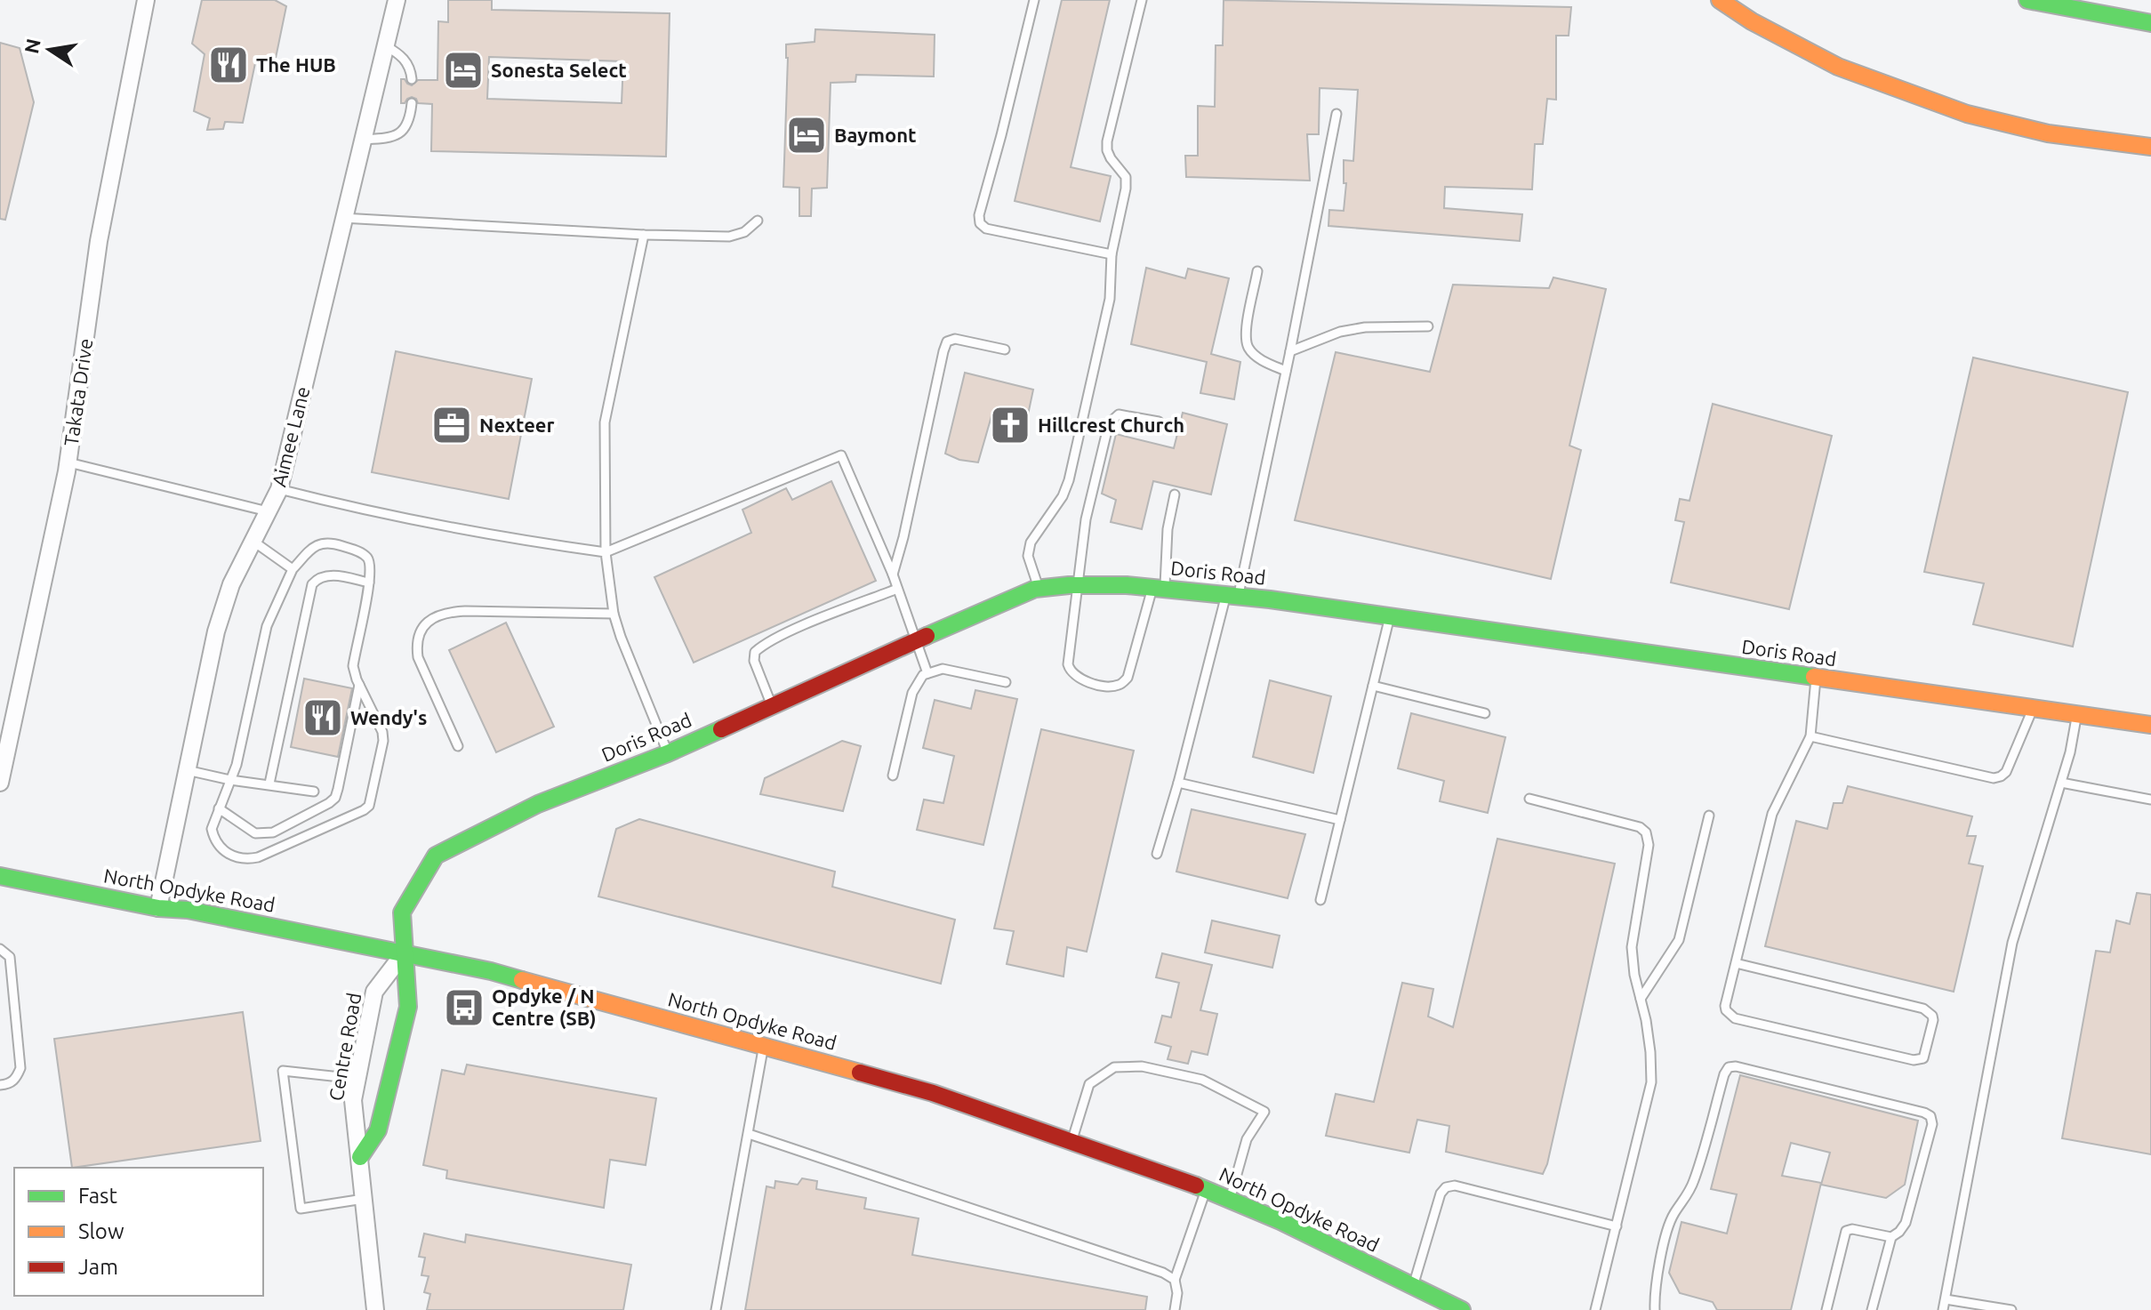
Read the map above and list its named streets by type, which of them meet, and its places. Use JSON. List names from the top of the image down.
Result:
{
  "streets": {
    "main road": ["Doris Road", "North Opdyke Road"],
    "street": ["Takata Drive", "Aimee Lane", "Centre Road"]
  },
  "crossings": [
    ["Aimee Lane", "North Opdyke Road"],
    ["Doris Road", "North Opdyke Road"],
    ["Doris Road", "Centre Road"],
    ["North Opdyke Road", "Centre Road"]
  ],
  "places": {
    "restaurant": ["The HUB", "Wendy's"],
    "hotel": ["Sonesta Select", "Baymont"],
    "office": ["Nexteer"],
    "church": ["Hillcrest Church"],
    "bus stop": ["Opdyke / N Centre (SB)"]
  },
  "legend": ["Fast", "Slow", "Jam"],
  "north": "left"
}
